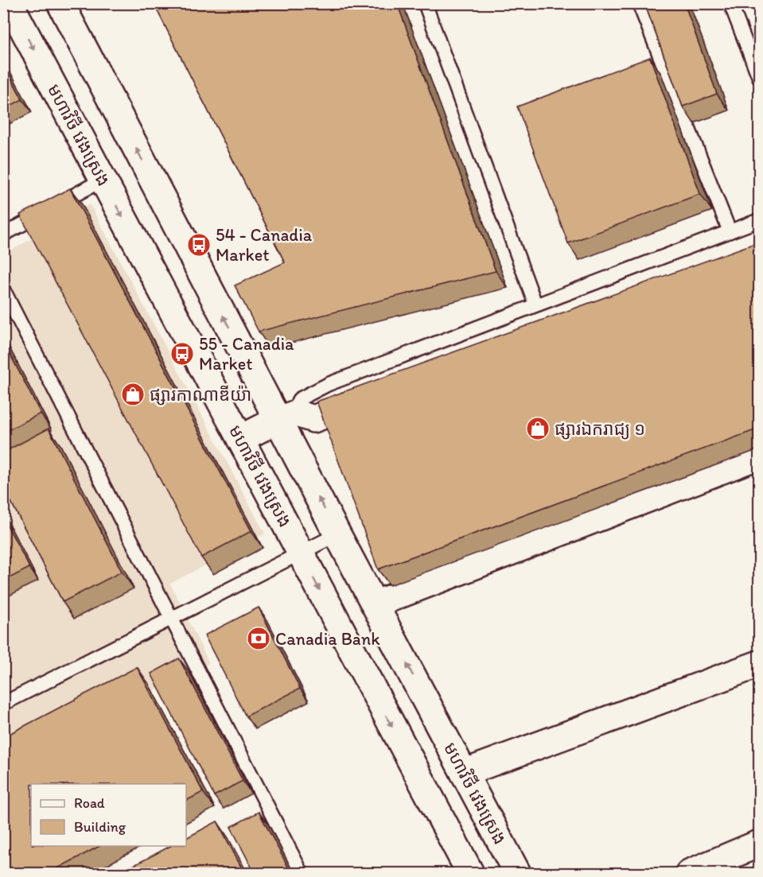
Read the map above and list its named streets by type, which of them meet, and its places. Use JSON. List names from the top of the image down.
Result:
{
  "streets": {
    "main road": ["មហាវិថី វេងស្រេង"]
  },
  "places": {
    "bus stop": ["54 - Canadia Market", "55 - Canadia Market"],
    "shop": ["ផ្សារកាណាឌីយ៉ា", "ផ្សារឯករាជ្យ ១"],
    "bank": ["Canadia Bank"]
  },
  "legend": ["Road", "Building"]
}
